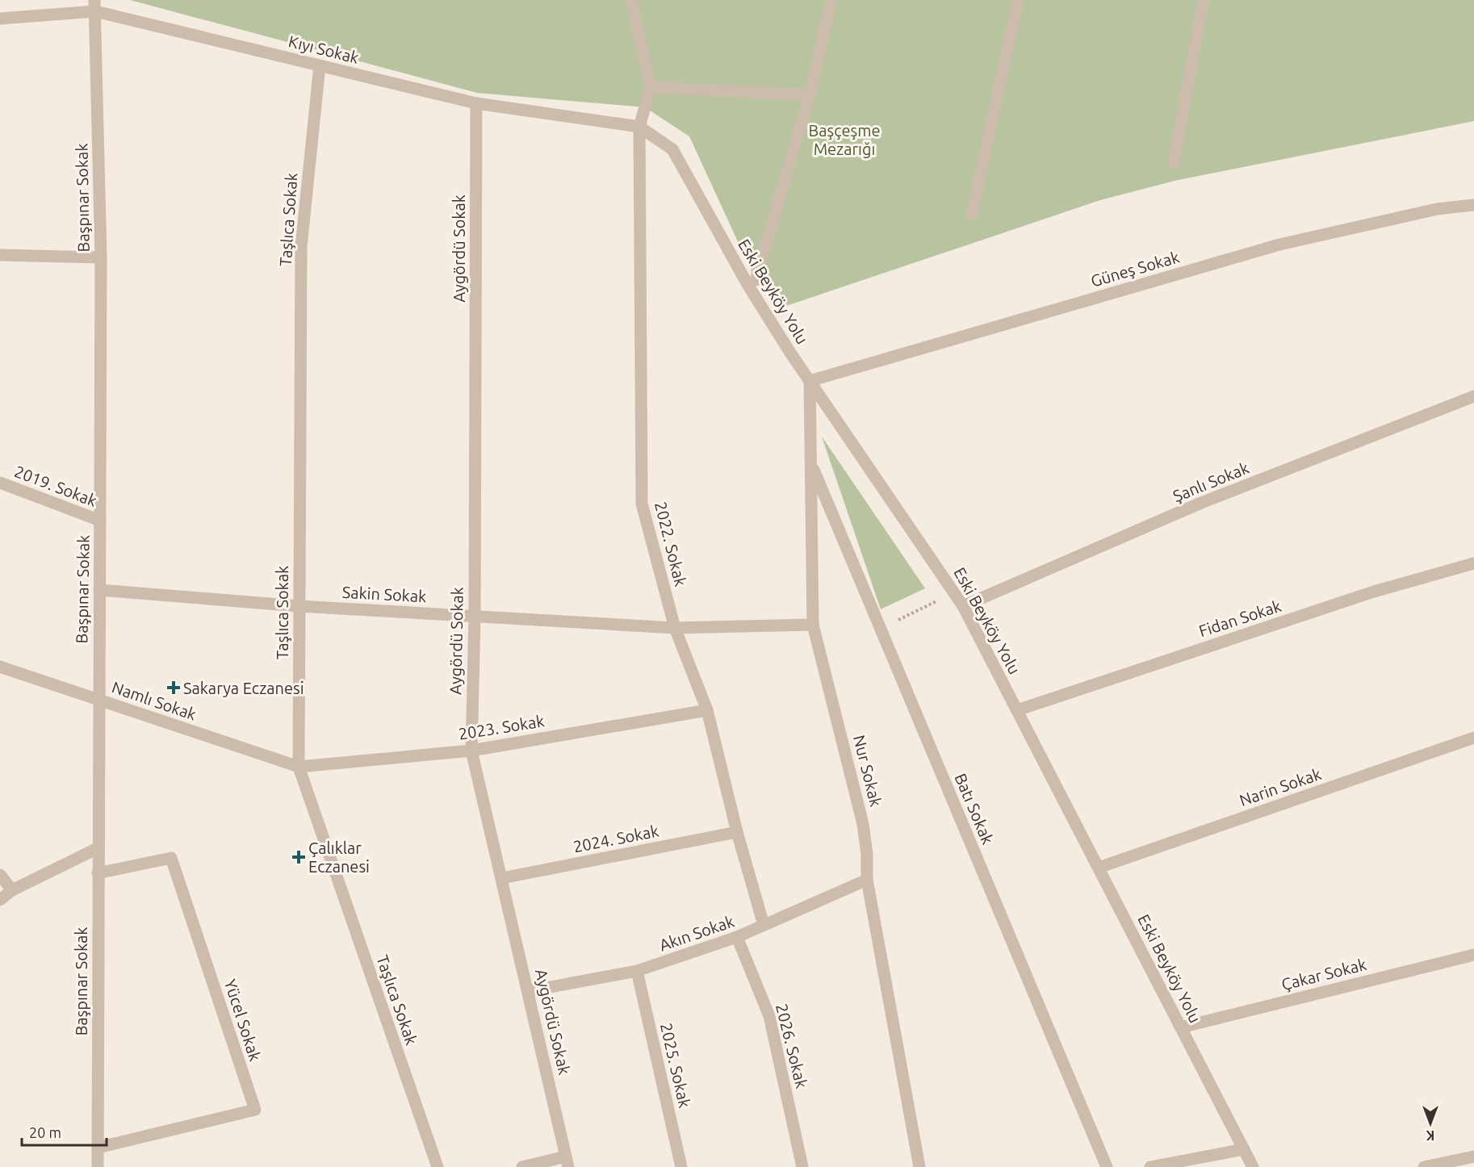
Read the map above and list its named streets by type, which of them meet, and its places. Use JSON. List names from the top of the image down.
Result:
{
  "streets": {
    "street": [
      "Kıyı Sokak",
      "Başpınar Sokak",
      "Taşlıca Sokak",
      "Aygördü Sokak",
      "Güneş Sokak",
      "Eski Beyköy Yolu",
      "Şanlı Sokak",
      "2019. Sokak",
      "2022. Sokak",
      "Sakin Sokak",
      "Fidan Sokak",
      "Namlı Sokak",
      "2023. Sokak",
      "Nur Sokak",
      "Narin Sokak",
      "Batı Sokak",
      "2024. Sokak",
      "Akın Sokak",
      "Çakar Sokak",
      "Yücel Sokak",
      "2026. Sokak",
      "2025. Sokak"
    ]
  },
  "crossings": [
    ["Kıyı Sokak", "Başpınar Sokak"],
    ["Kıyı Sokak", "Taşlıca Sokak"],
    ["Kıyı Sokak", "Aygördü Sokak"],
    ["Kıyı Sokak", "Eski Beyköy Yolu"],
    ["Kıyı Sokak", "2022. Sokak"],
    ["Başpınar Sokak", "2019. Sokak"],
    ["Başpınar Sokak", "Sakin Sokak"],
    ["Başpınar Sokak", "Namlı Sokak"],
    ["Başpınar Sokak", "Yücel Sokak"],
    ["Taşlıca Sokak", "Sakin Sokak"],
    ["Taşlıca Sokak", "Namlı Sokak"],
    ["Taşlıca Sokak", "2023. Sokak"],
    ["Aygördü Sokak", "Sakin Sokak"],
    ["Aygördü Sokak", "2023. Sokak"],
    ["Aygördü Sokak", "2024. Sokak"],
    ["Aygördü Sokak", "Akın Sokak"],
    ["Güneş Sokak", "Eski Beyköy Yolu"],
    ["Güneş Sokak", "Nur Sokak"],
    ["Eski Beyköy Yolu", "Şanlı Sokak"],
    ["Eski Beyköy Yolu", "2022. Sokak"],
    ["Eski Beyköy Yolu", "Fidan Sokak"],
    ["Eski Beyköy Yolu", "Nur Sokak"],
    ["Eski Beyköy Yolu", "Narin Sokak"],
    ["Eski Beyköy Yolu", "Çakar Sokak"],
    ["2022. Sokak", "Sakin Sokak"],
    ["2022. Sokak", "2023. Sokak"],
    ["2022. Sokak", "2024. Sokak"],
    ["2022. Sokak", "Akın Sokak"],
    ["Sakin Sokak", "Nur Sokak"],
    ["Namlı Sokak", "2023. Sokak"],
    ["Nur Sokak", "Batı Sokak"],
    ["Nur Sokak", "Akın Sokak"],
    ["Akın Sokak", "2026. Sokak"],
    ["Akın Sokak", "2025. Sokak"]
  ],
  "parks": ["Başçeşme Mezarığı"],
  "places": {
    "health": ["Sakarya Eczanesi", "Çalıklar Eczanesi"]
  },
  "scale_bar": "20 m",
  "north": "bottom"
}
